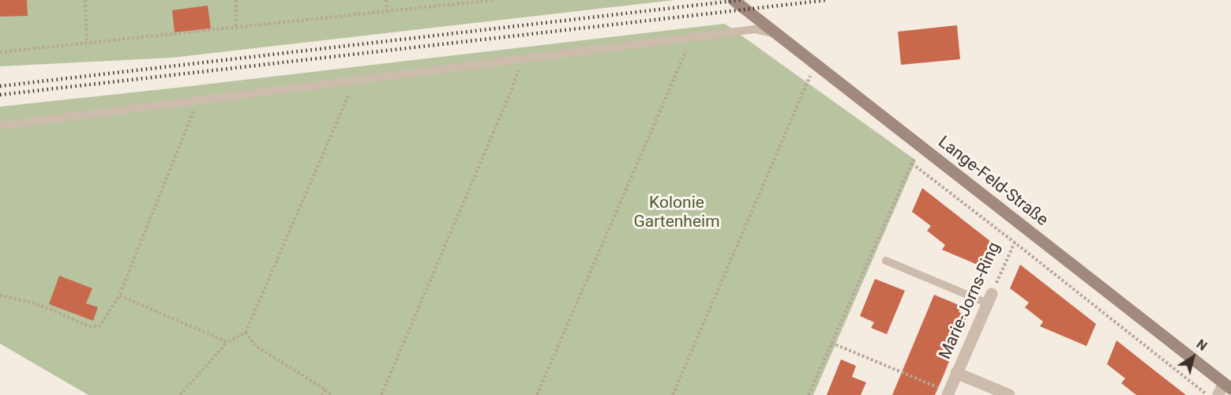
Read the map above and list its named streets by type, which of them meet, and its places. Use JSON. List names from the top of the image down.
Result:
{
  "streets": {
    "street": ["Lange-Feld-Straße", "Marie-Jorns-Ring"]
  },
  "parks": ["Kolonie Gartenheim"],
  "north": "top right"
}
